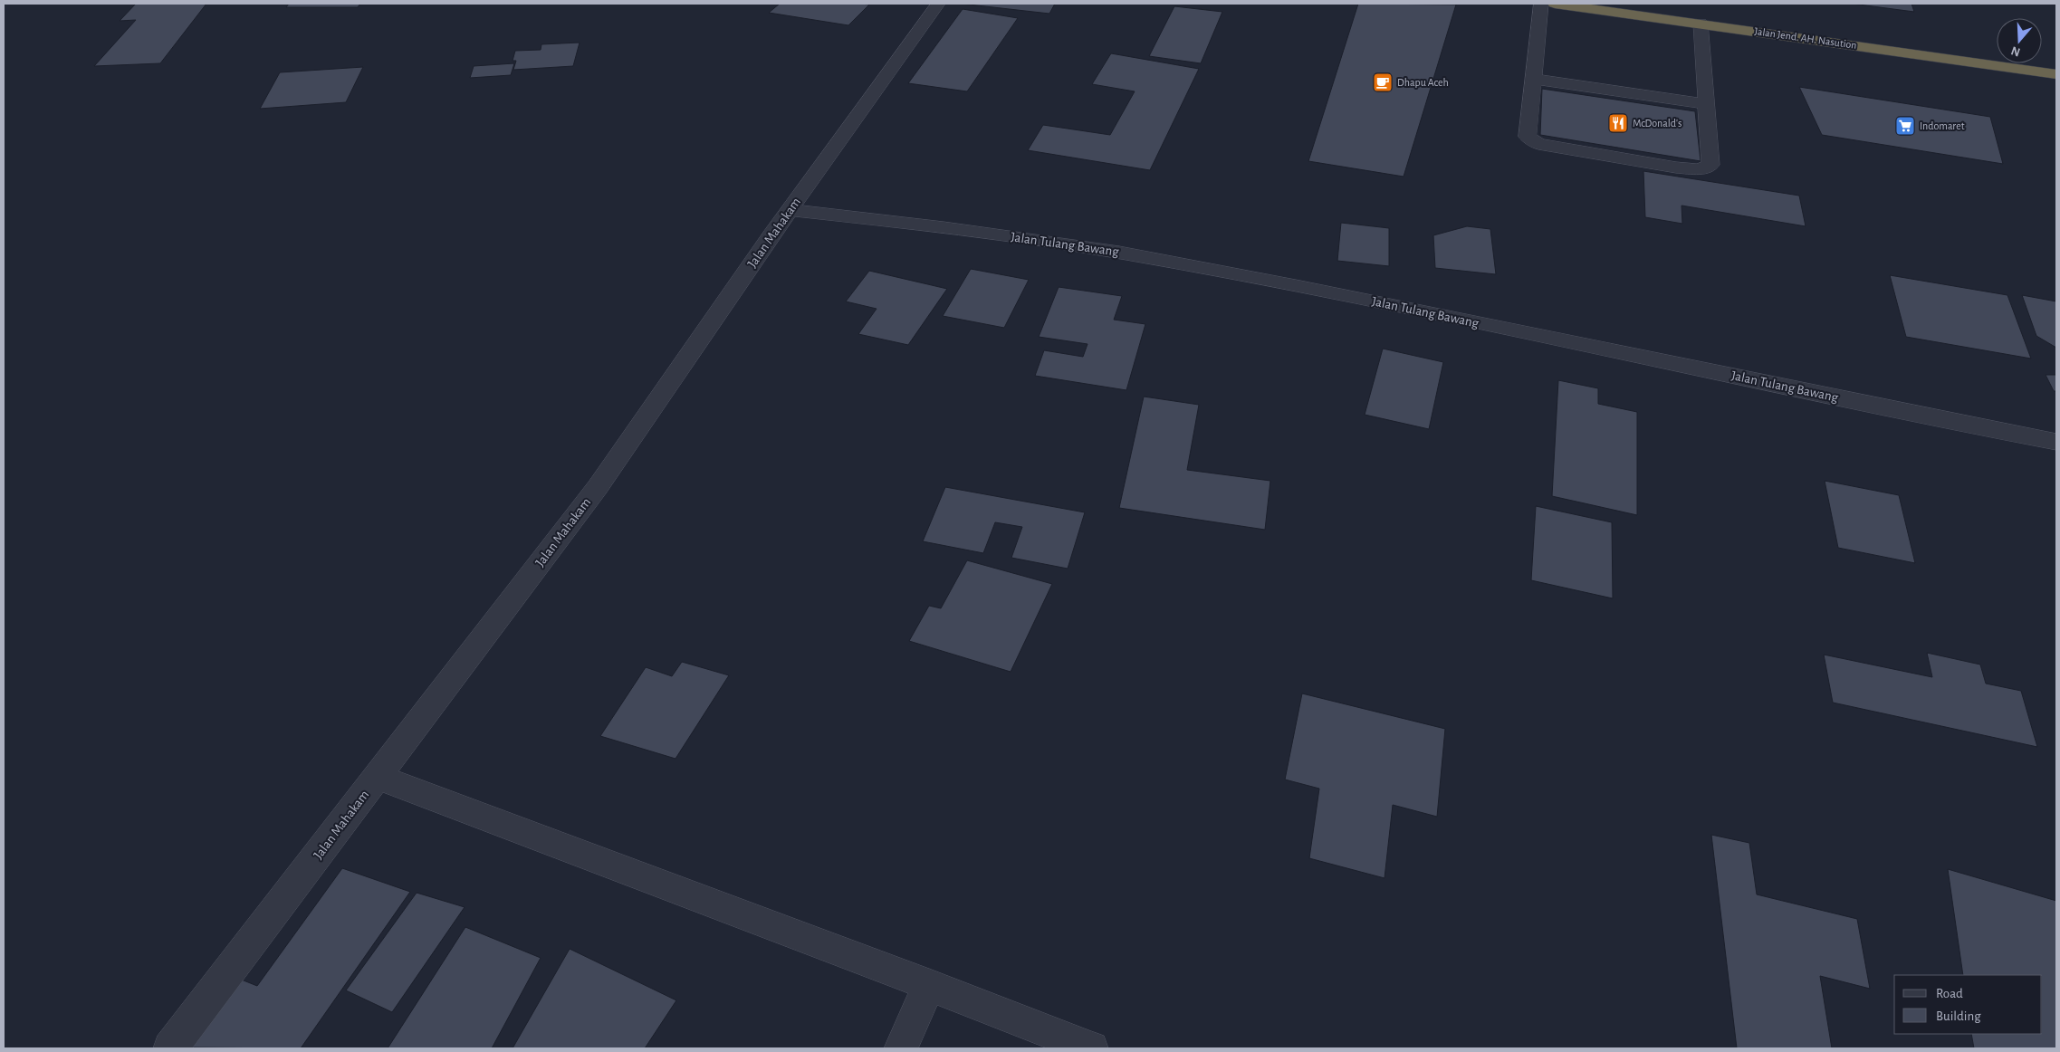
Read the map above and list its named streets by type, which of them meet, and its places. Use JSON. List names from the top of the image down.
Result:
{
  "streets": {
    "highway": ["Jalan Jend. AH. Nasution"],
    "street": ["Jalan Mahakam", "Jalan Tulang Bawang"]
  },
  "crossings": [
    ["Jalan Mahakam", "Jalan Tulang Bawang"]
  ],
  "places": {
    "cafe": ["Dhapu Aceh"],
    "restaurant": ["McDonald's"],
    "supermarket": ["Indomaret"]
  },
  "legend": ["Road", "Building"],
  "north": "bottom"
}
